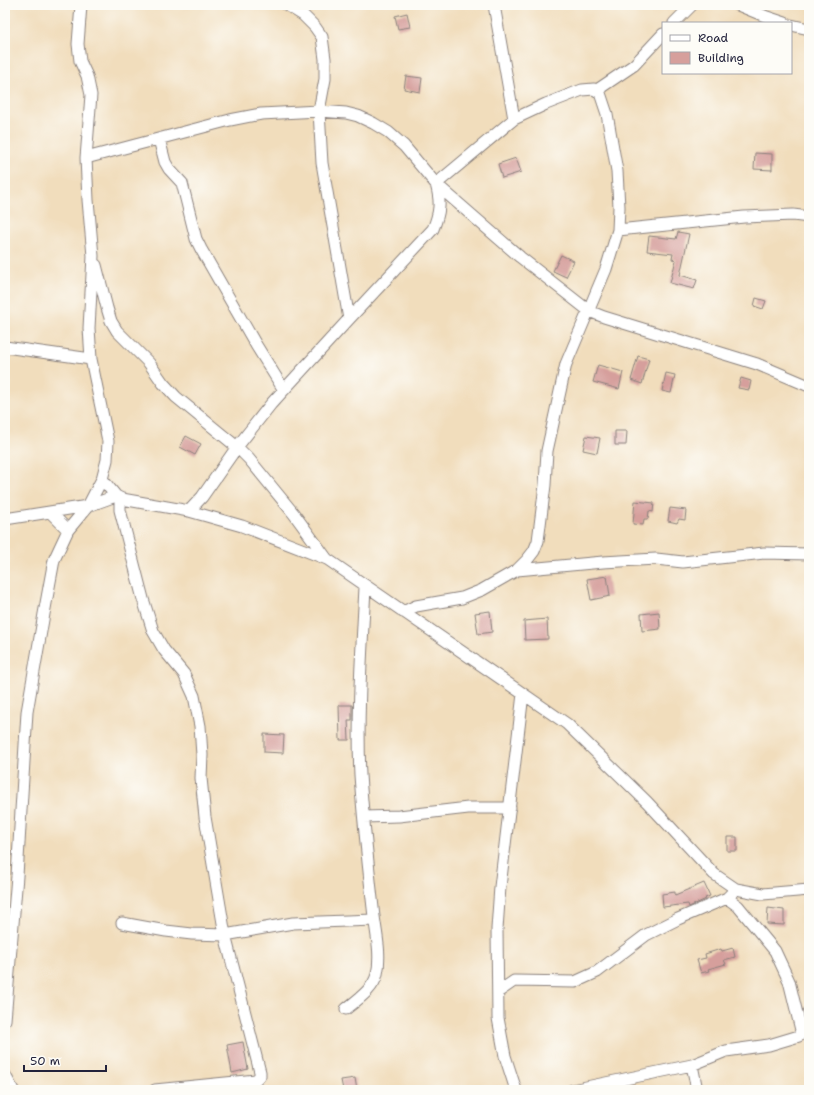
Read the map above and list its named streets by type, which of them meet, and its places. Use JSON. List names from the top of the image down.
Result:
{
  "legend": ["Road", "Building"],
  "scale_bar": "50 m"
}
